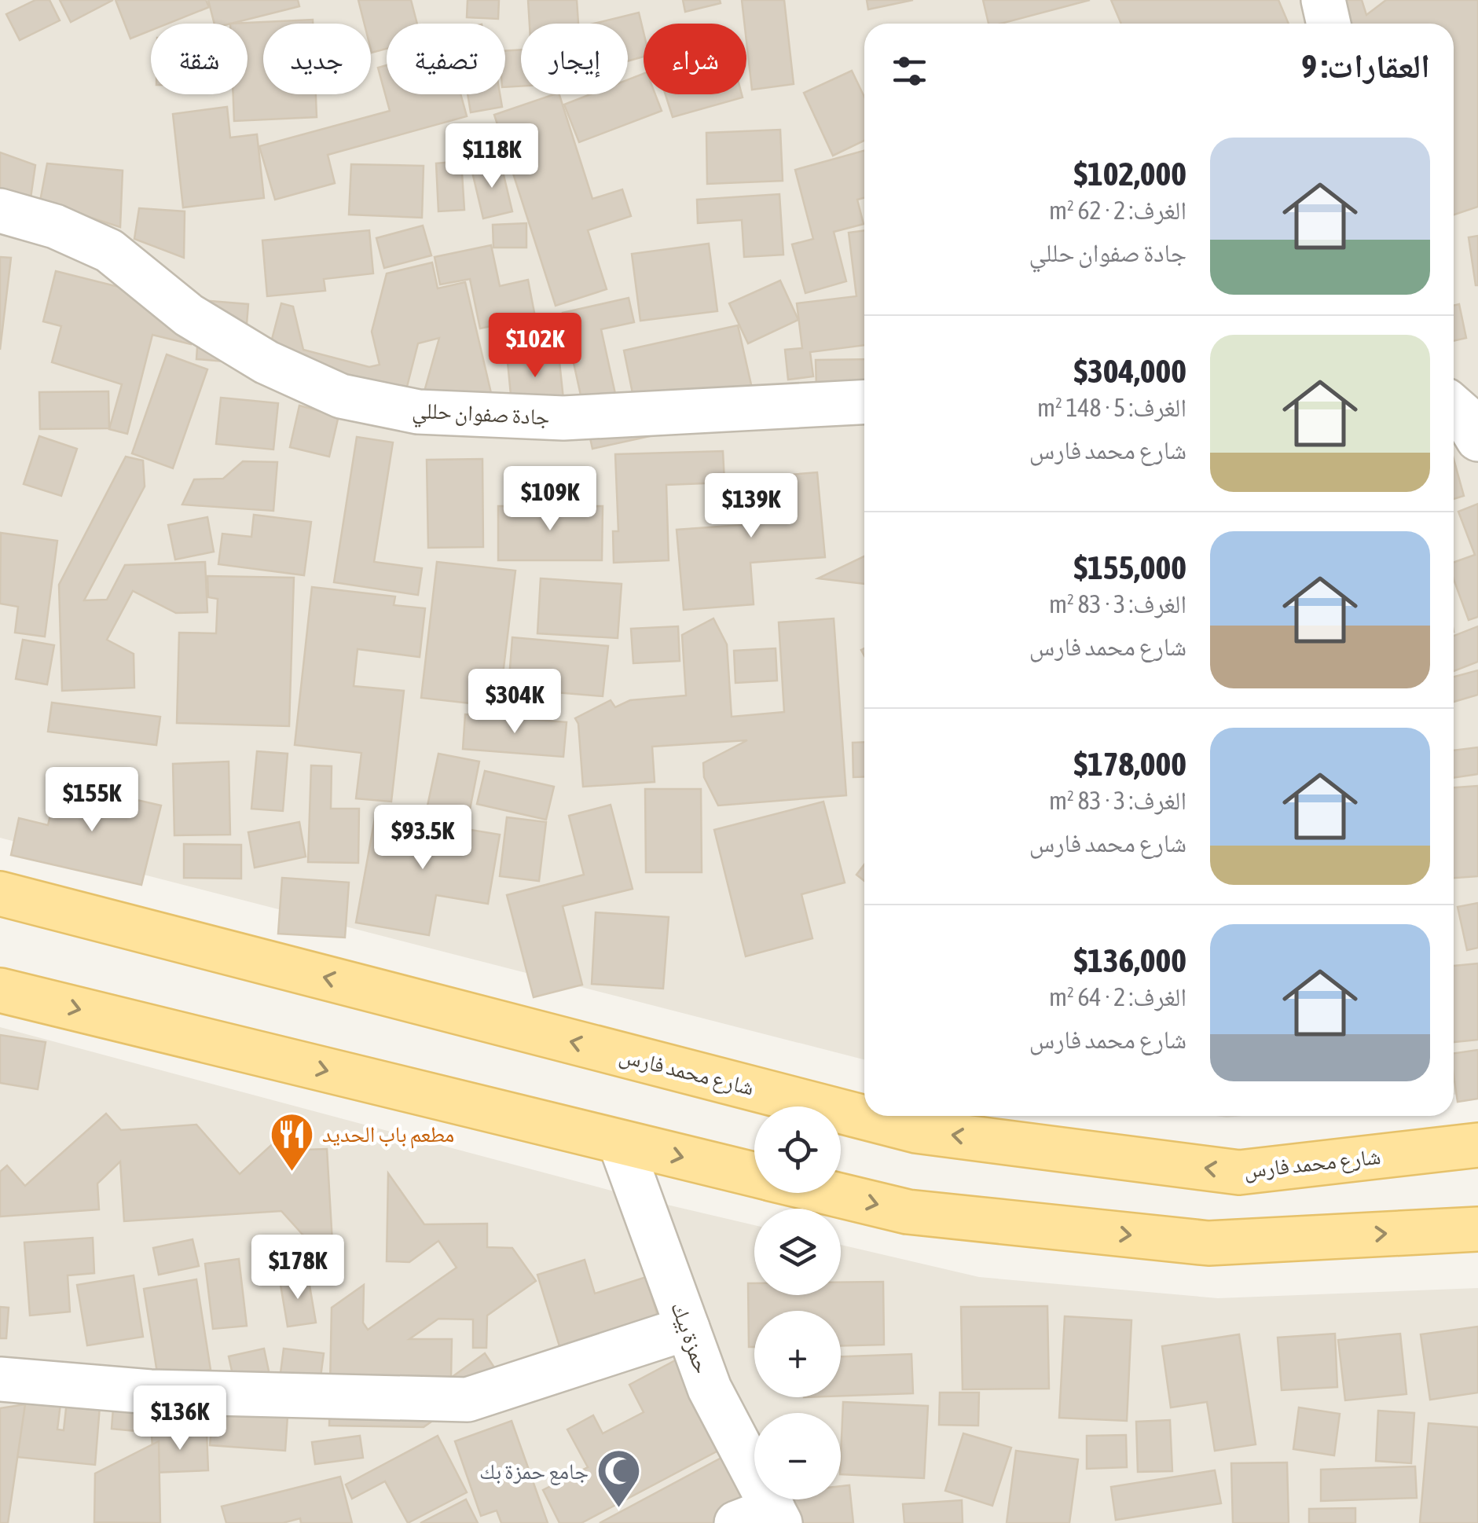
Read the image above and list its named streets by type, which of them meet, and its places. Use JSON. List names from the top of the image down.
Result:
{
  "streets": {
    "main road": ["شارع محمد فارس"],
    "street": ["جادة صفوان حللي", "حمزة بيك"]
  },
  "places": {
    "restaurant": ["مطعم باب الحديد"],
    "mosque": ["جامع حمزة بك"]
  },
  "page": {
    "chip": [
      "شراء",
      "إيجار",
      "تصفية",
      "جديد",
      "شقة"
    ],
    "heading": "العقارات: 9",
    "list": [
      {
        "name": "$102,000",
        "note": "الغرف: 2 · 62 m² · جادة صفوان حللي"
      },
      {
        "name": "$304,000",
        "note": "الغرف: 5 · 148 m² · شارع محمد فارس"
      },
      {
        "name": "$155,000",
        "note": "الغرف: 3 · 83 m² · شارع محمد فارس"
      },
      {
        "name": "$178,000",
        "note": "الغرف: 3 · 83 m² · شارع محمد فارس"
      },
      {
        "name": "$136,000",
        "note": "الغرف: 2 · 64 m² · شارع محمد فارس"
      }
    ],
    "price": [
      "$118K",
      "$102K",
      "$109K",
      "$139K",
      "$304K",
      "$155K",
      "$93.5K",
      "$178K",
      "$136K"
    ],
    "map_buttons": ["+", "−"]
  }
}
